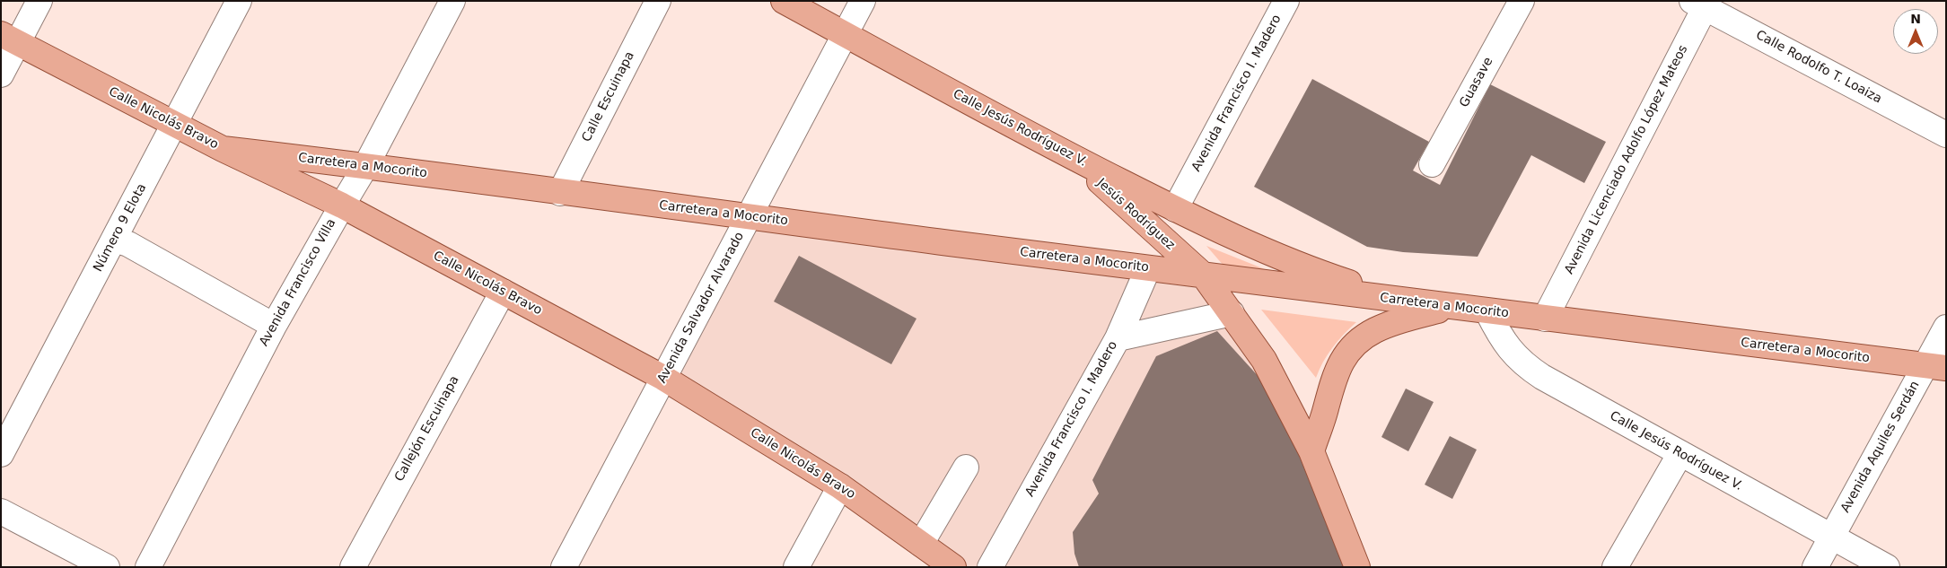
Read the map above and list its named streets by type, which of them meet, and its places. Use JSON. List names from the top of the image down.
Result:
{
  "streets": {
    "main road": [
      "Calle Nicolás Bravo",
      "Calle Jesús Rodríguez V.",
      "Carretera a Mocorito",
      "Jesús Rodríguez"
    ],
    "street": [
      "Calle Rodolfo T. Loaiza",
      "Guasave",
      "Avenida Francisco I. Madero",
      "Calle Escuinapa",
      "Avenida Licenciado Adolfo López Mateos",
      "Número 9 Elota",
      "Avenida Francisco Villa",
      "Avenida Salvador Alvarado",
      "Callejón Escuinapa",
      "Avenida Aquiles Serdán"
    ]
  },
  "crossings": [
    ["Calle Rodolfo T. Loaiza", "Avenida Licenciado Adolfo López Mateos"],
    ["Avenida Francisco I. Madero", "Calle Jesús Rodríguez V."],
    ["Avenida Francisco I. Madero", "Carretera a Mocorito"],
    ["Calle Escuinapa", "Carretera a Mocorito"],
    ["Calle Nicolás Bravo", "Carretera a Mocorito"],
    ["Calle Nicolás Bravo", "Número 9 Elota"],
    ["Calle Nicolás Bravo", "Avenida Francisco Villa"],
    ["Calle Nicolás Bravo", "Avenida Salvador Alvarado"],
    ["Calle Nicolás Bravo", "Callejón Escuinapa"],
    ["Calle Jesús Rodríguez V.", "Carretera a Mocorito"],
    ["Calle Jesús Rodríguez V.", "Jesús Rodríguez"],
    ["Calle Jesús Rodríguez V.", "Avenida Salvador Alvarado"],
    ["Calle Jesús Rodríguez V.", "Avenida Aquiles Serdán"],
    ["Avenida Licenciado Adolfo López Mateos", "Carretera a Mocorito"],
    ["Carretera a Mocorito", "Jesús Rodríguez"],
    ["Carretera a Mocorito", "Avenida Francisco Villa"],
    ["Carretera a Mocorito", "Avenida Salvador Alvarado"],
    ["Carretera a Mocorito", "Avenida Aquiles Serdán"]
  ],
  "north": "top"
}
